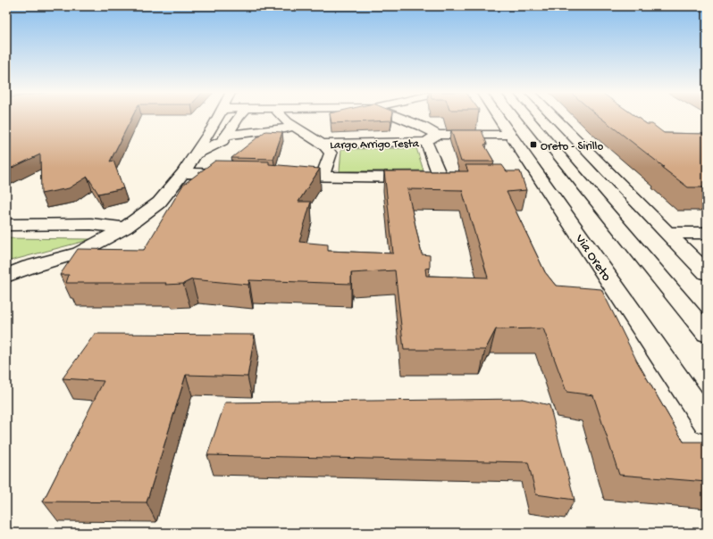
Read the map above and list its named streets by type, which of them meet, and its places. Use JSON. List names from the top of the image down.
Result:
{
  "streets": {
    "street": ["Largo Arrigo Testa", "Via Oreto"]
  },
  "crossings": [
    ["Largo Arrigo Testa", "Via Oreto"]
  ],
  "places": {
    "transit": ["Oreto - Sirillo"]
  }
}
